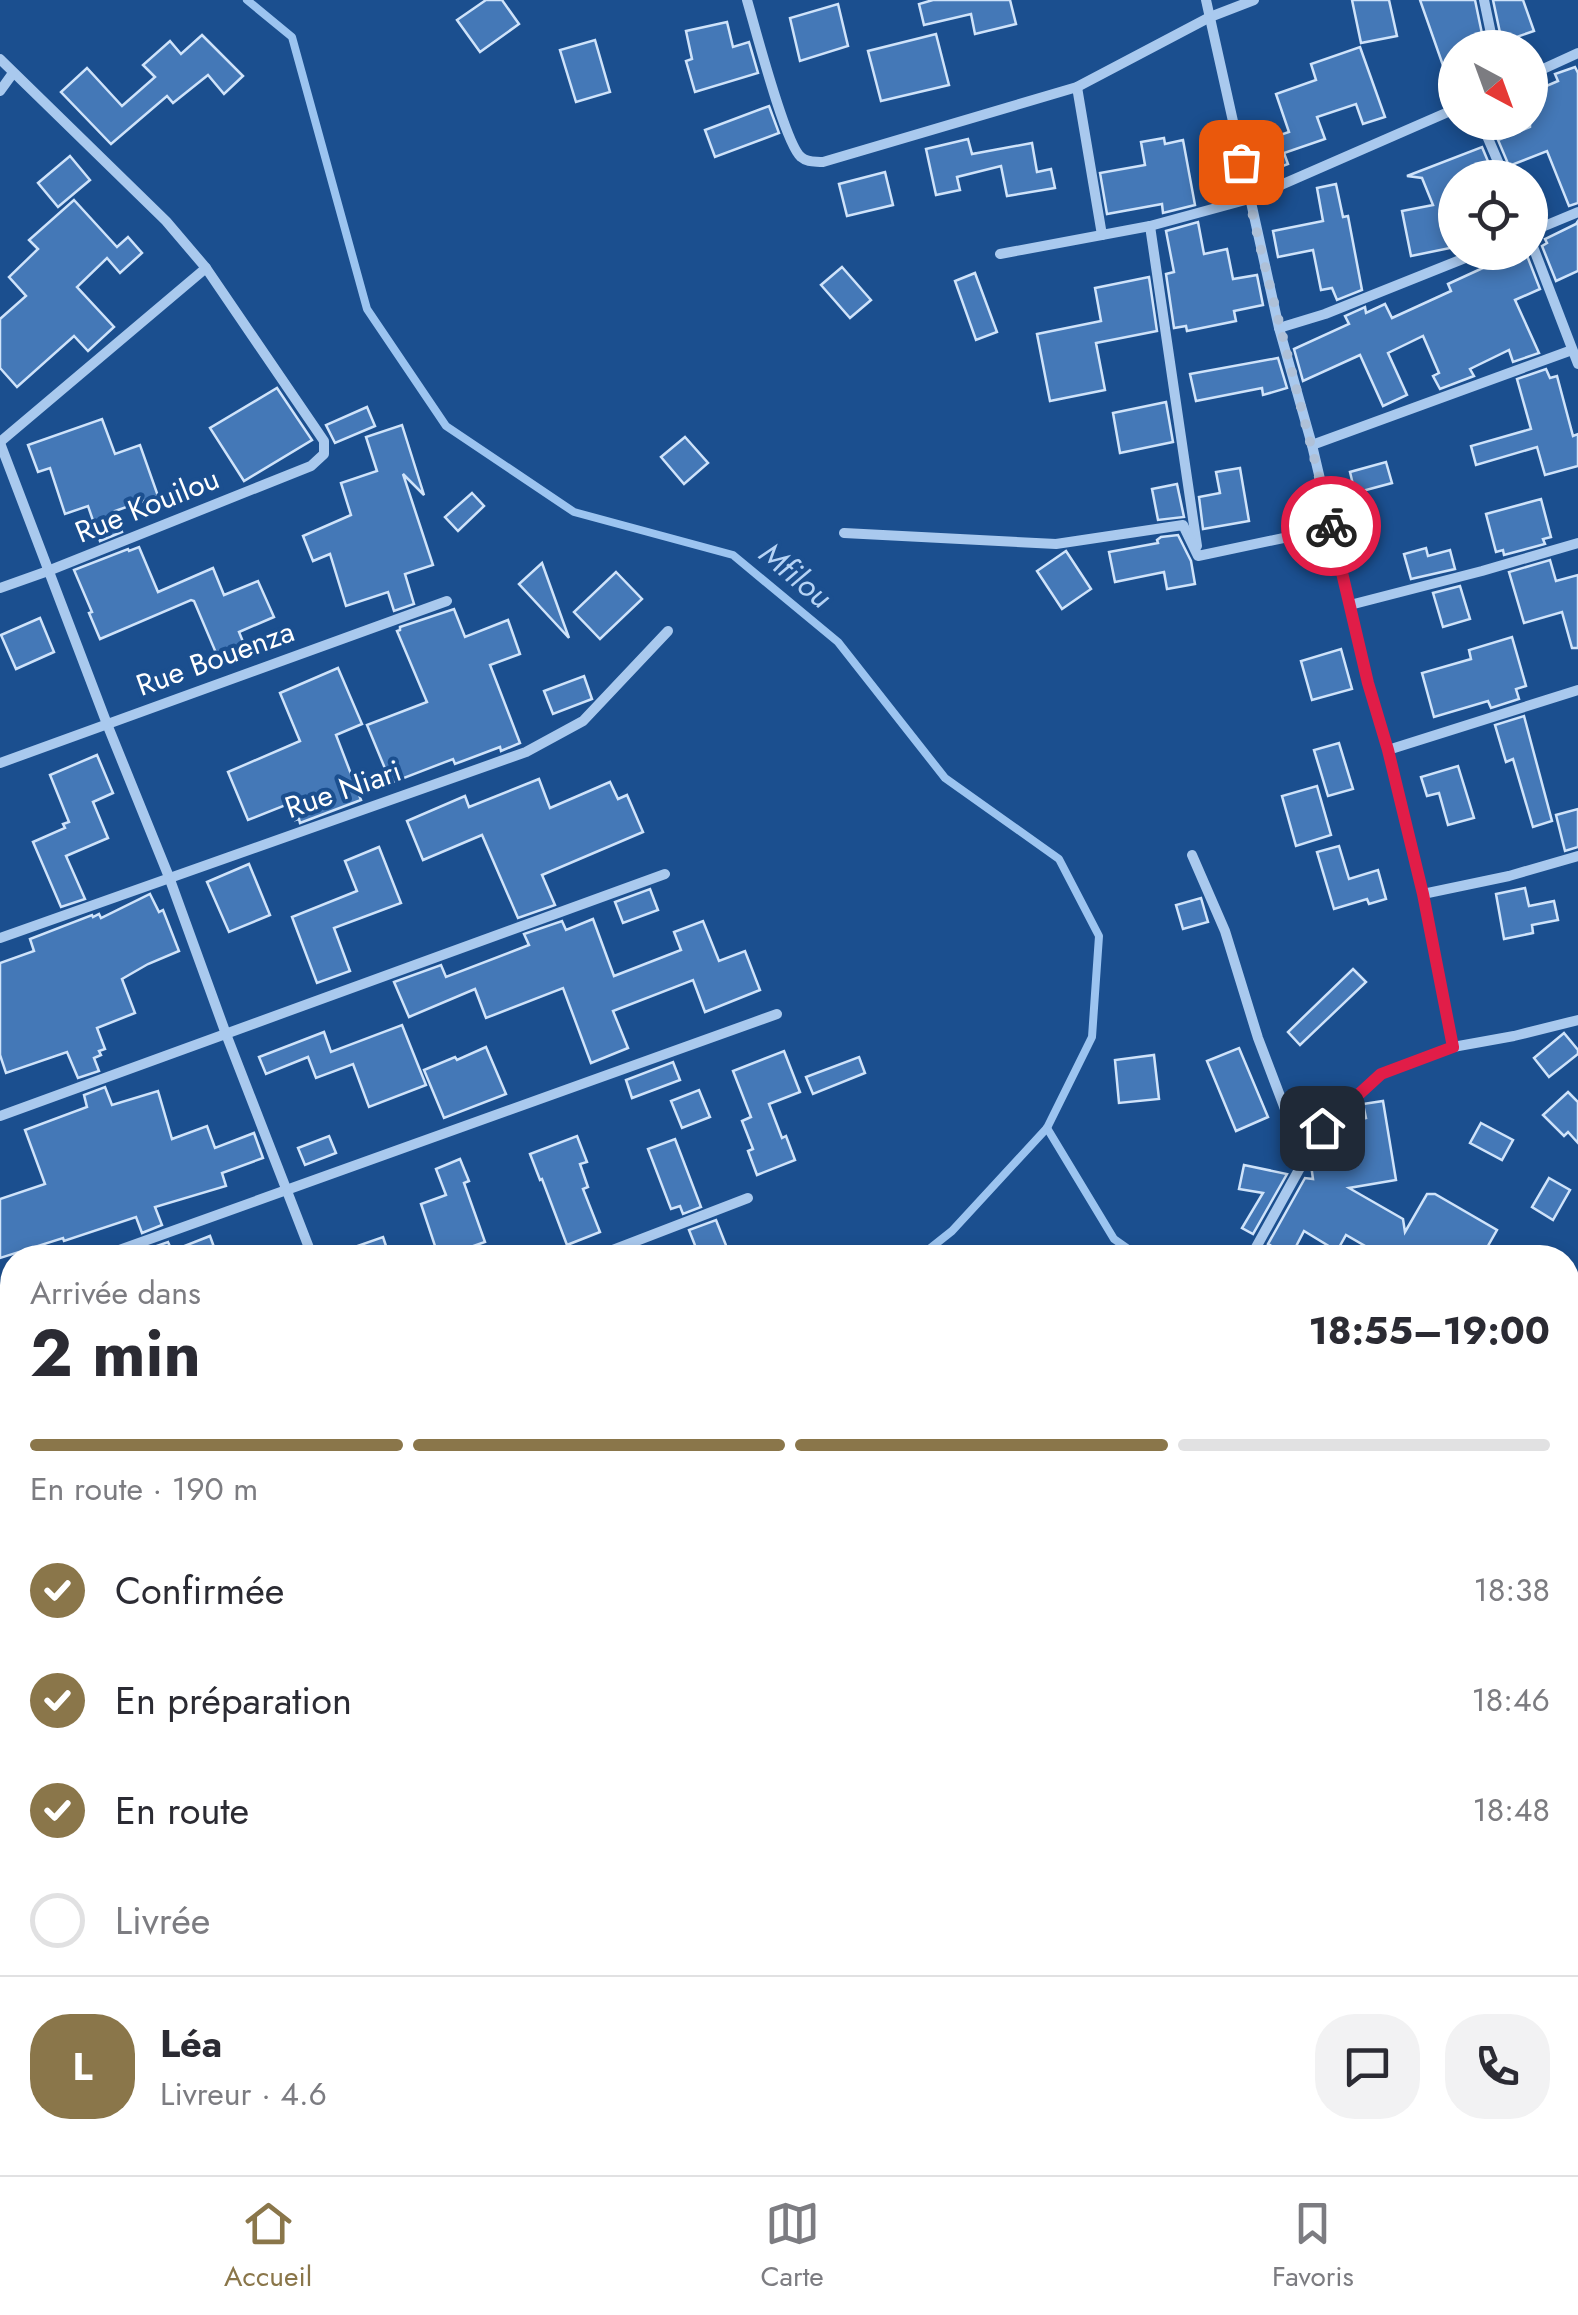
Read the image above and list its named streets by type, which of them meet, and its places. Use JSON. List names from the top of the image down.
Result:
{
  "streets": {
    "street": ["Rue Kouilou", "Rue Bouenza", "Rue Niari"]
  },
  "water": ["Mfilou"],
  "north": "bottom right",
  "page": {
    "heading": ["2 min", "Arrivée dans", "18:55–19:00"],
    "panel": ["Léa", "Livreur · 4.6"],
    "bar": "En route · 190 m",
    "list": [
      ["Confirmée", "18:38"],
      ["En préparation", "18:46"],
      ["En route", "18:48"],
      "Livrée"
    ],
    "round": "L",
    "tabs": ["Accueil", "Carte", "Favoris"]
  }
}
